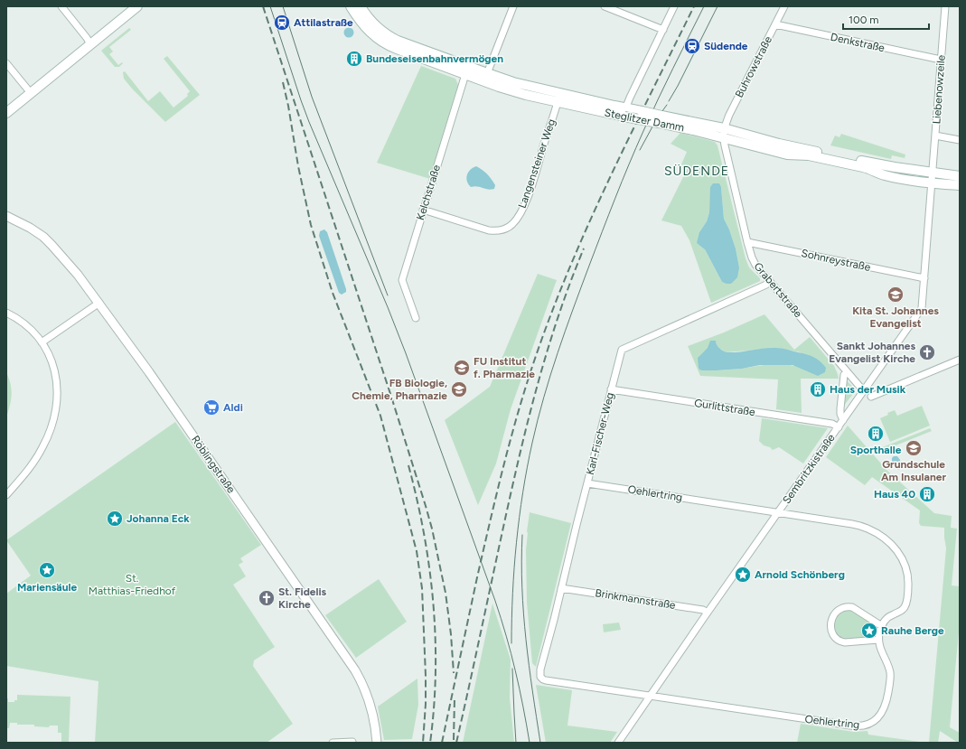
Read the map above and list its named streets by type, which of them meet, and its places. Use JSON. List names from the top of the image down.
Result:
{
  "streets": {
    "main road": ["Steglitzer Damm"],
    "street": [
      "Denkstraße",
      "Buhrowstraße",
      "Liebenowzeile",
      "Langensteiner Weg",
      "Kelchstraße",
      "Sohnreystraße",
      "Grabertstraße",
      "Gurlittstraße",
      "Karl-Fischer-Weg",
      "Röblingstraße",
      "Sembritzkistraße",
      "Oehlertring",
      "Brinkmannstraße"
    ]
  },
  "crossings": [
    ["Denkstraße", "Buhrowstraße"],
    ["Denkstraße", "Liebenowzeile"],
    ["Buhrowstraße", "Steglitzer Damm"],
    ["Buhrowstraße", "Grabertstraße"],
    ["Liebenowzeile", "Steglitzer Damm"],
    ["Liebenowzeile", "Sembritzkistraße"],
    ["Steglitzer Damm", "Langensteiner Weg"],
    ["Steglitzer Damm", "Kelchstraße"],
    ["Steglitzer Damm", "Grabertstraße"],
    ["Steglitzer Damm", "Sembritzkistraße"],
    ["Langensteiner Weg", "Kelchstraße"],
    ["Sohnreystraße", "Grabertstraße"],
    ["Sohnreystraße", "Sembritzkistraße"],
    ["Grabertstraße", "Karl-Fischer-Weg"],
    ["Grabertstraße", "Sembritzkistraße"],
    ["Gurlittstraße", "Karl-Fischer-Weg"],
    ["Gurlittstraße", "Sembritzkistraße"],
    ["Karl-Fischer-Weg", "Oehlertring"],
    ["Karl-Fischer-Weg", "Brinkmannstraße"],
    ["Sembritzkistraße", "Oehlertring"],
    ["Sembritzkistraße", "Brinkmannstraße"]
  ],
  "districts": ["SÜDENDE"],
  "parks": ["St. Matthias-Friedhof"],
  "places": {
    "station": ["Attilastraße", "Südende"],
    "building": [
      "Bundeseisenbahnvermögen",
      "Haus der Musik",
      "Sporthalle",
      "Haus 40"
    ],
    "school or university": [
      "Kita St. Johannes Evangelist",
      "FU Institut f. Pharmazie",
      "FB Biologie, Chemie, Pharmazie",
      "Grundschule Am Insulaner"
    ],
    "church": ["Sankt Johannes Evangelist Kirche", "St. Fidelis Kirche"],
    "supermarket": ["Aldi"],
    "place": [
      "Johanna Eck",
      "Mariensäule",
      "Arnold Schönberg",
      "Rauhe Berge"
    ]
  },
  "scale_bar": "100 m"
}
